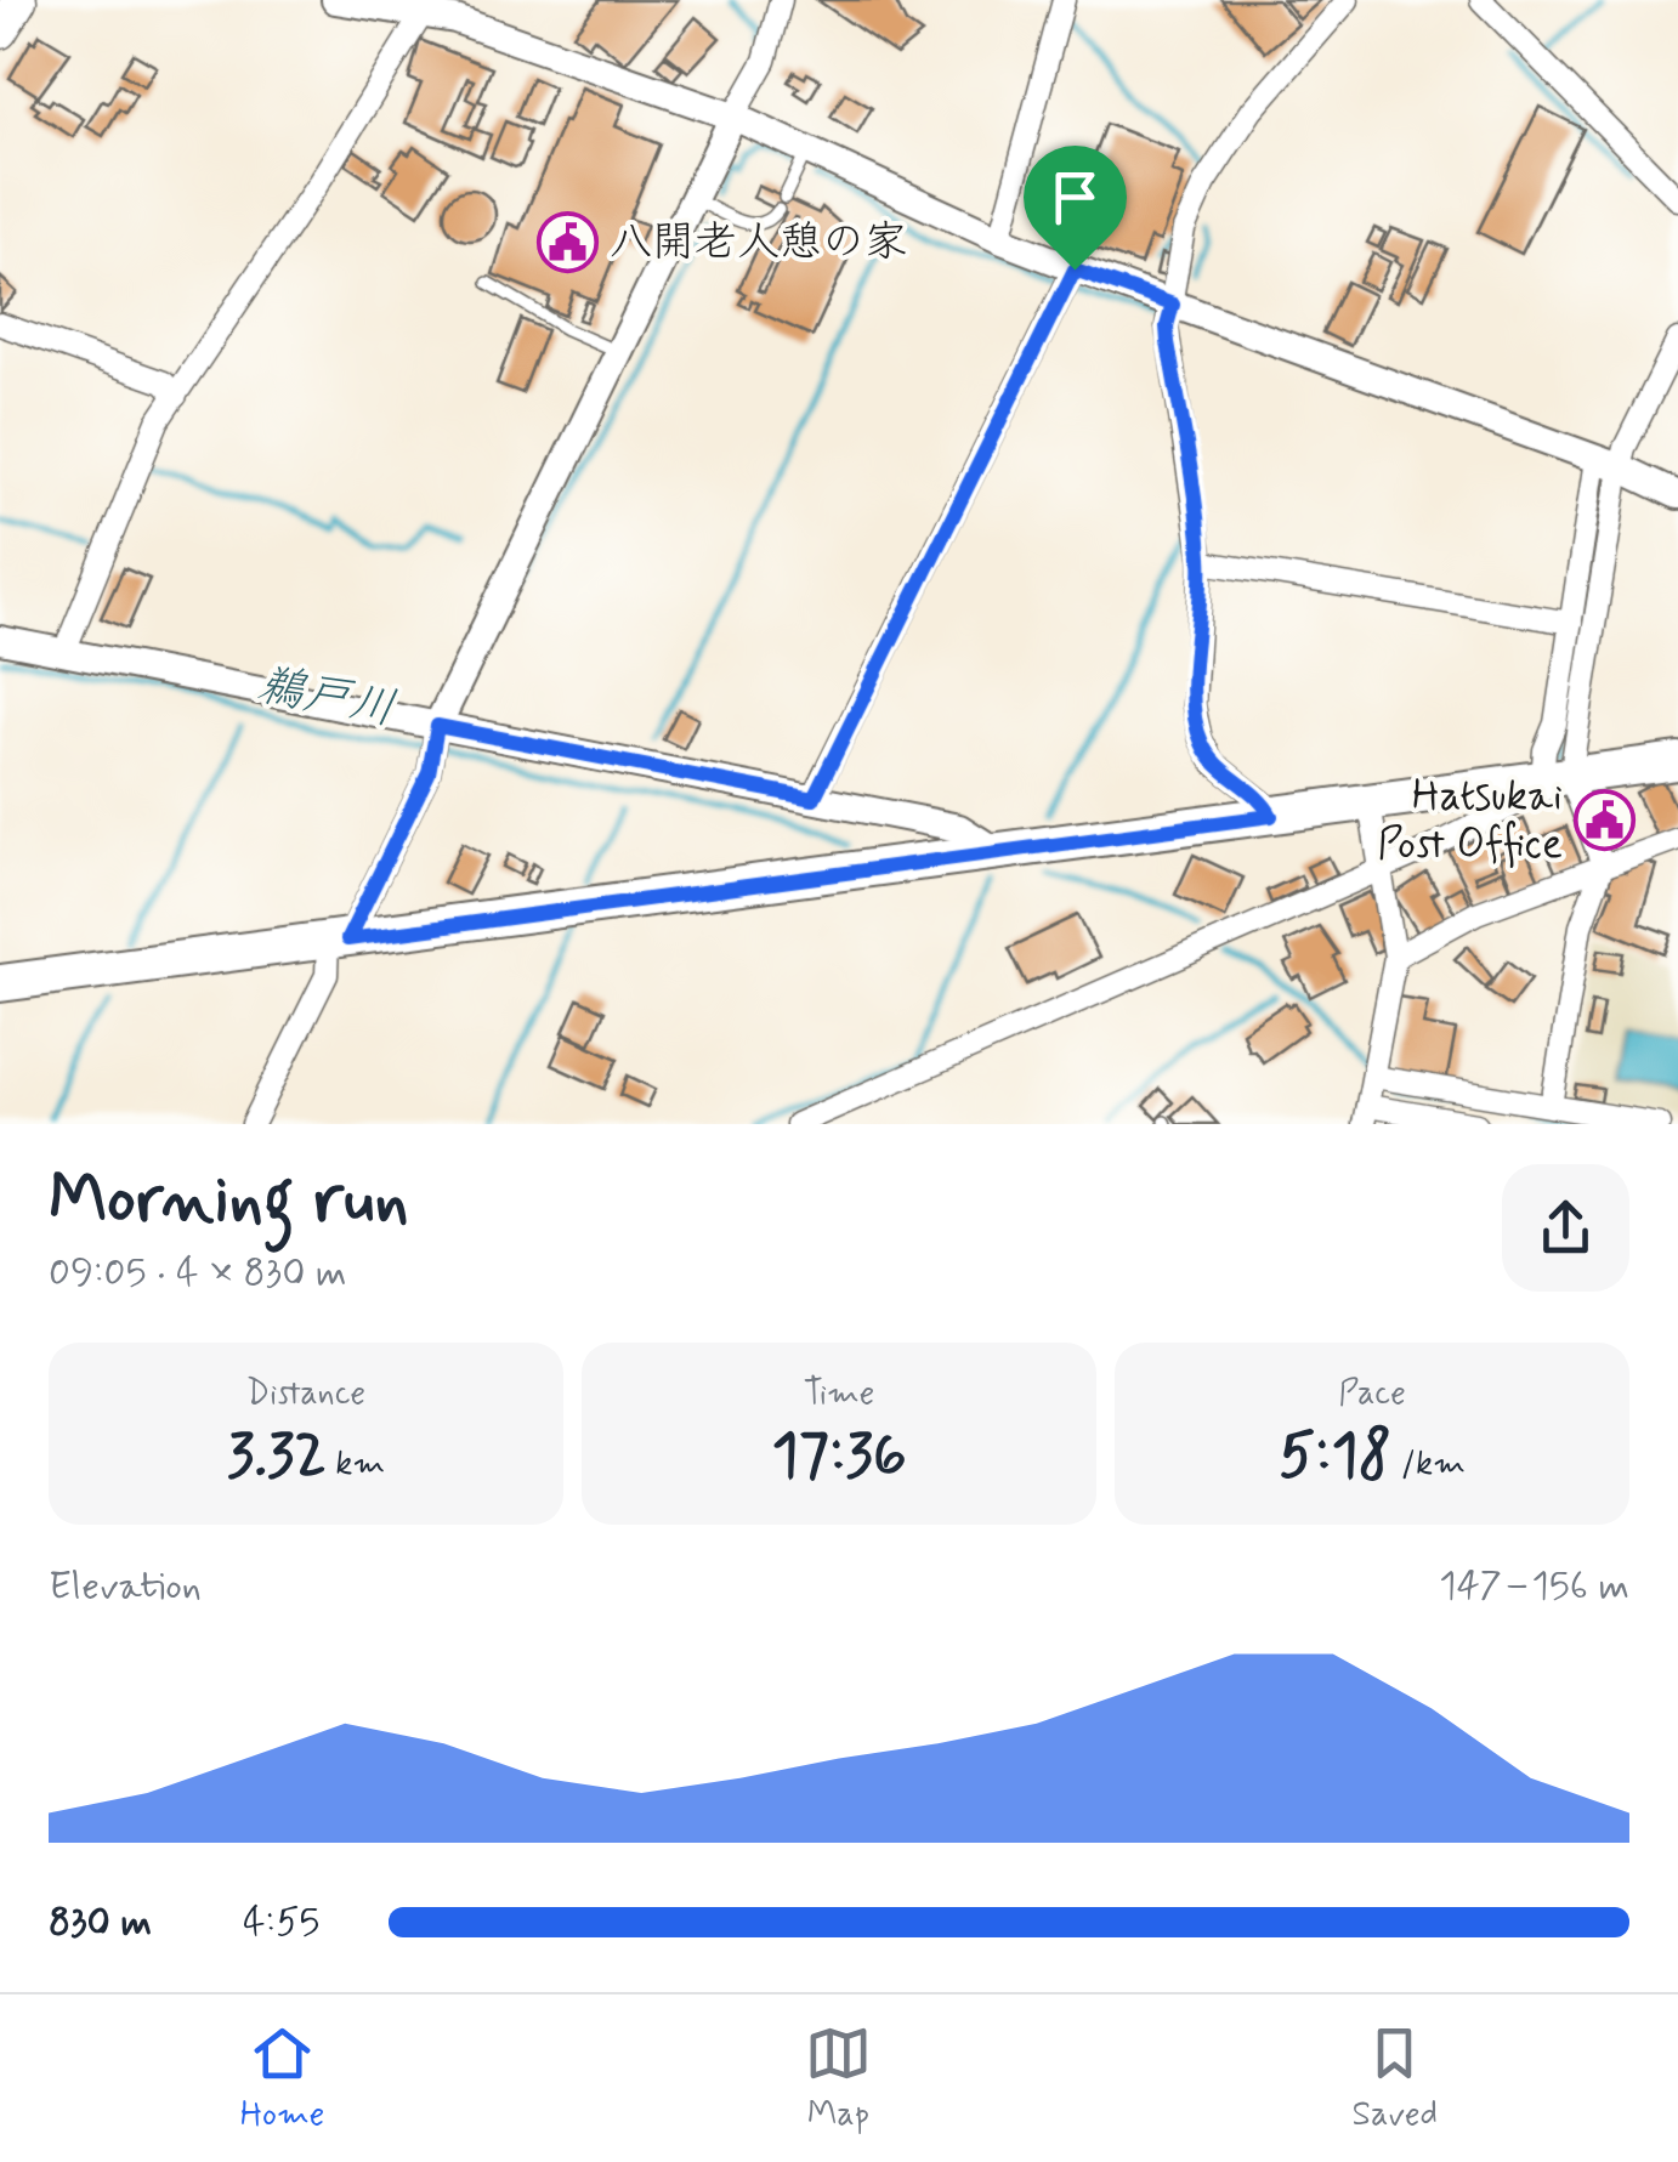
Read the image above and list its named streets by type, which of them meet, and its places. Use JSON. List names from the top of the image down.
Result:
{
  "water": ["鵜戸川"],
  "places": {
    "public building": ["八開老人憩の家", "Hatsukai Post Office"]
  },
  "page": {
    "heading": ["Morning run", "09:05 · 4 × 830 m"],
    "stats": [
      ["Distance", "3.32 km"],
      ["Time", "17:36"],
      ["Pace", "5:18 /km"]
    ],
    "chart": ["Elevation", "147–156 m"],
    "list": [
      {
        "name": "830 m",
        "note": "4:55"
      }
    ],
    "tabs": ["Home", "Map", "Saved"]
  }
}
